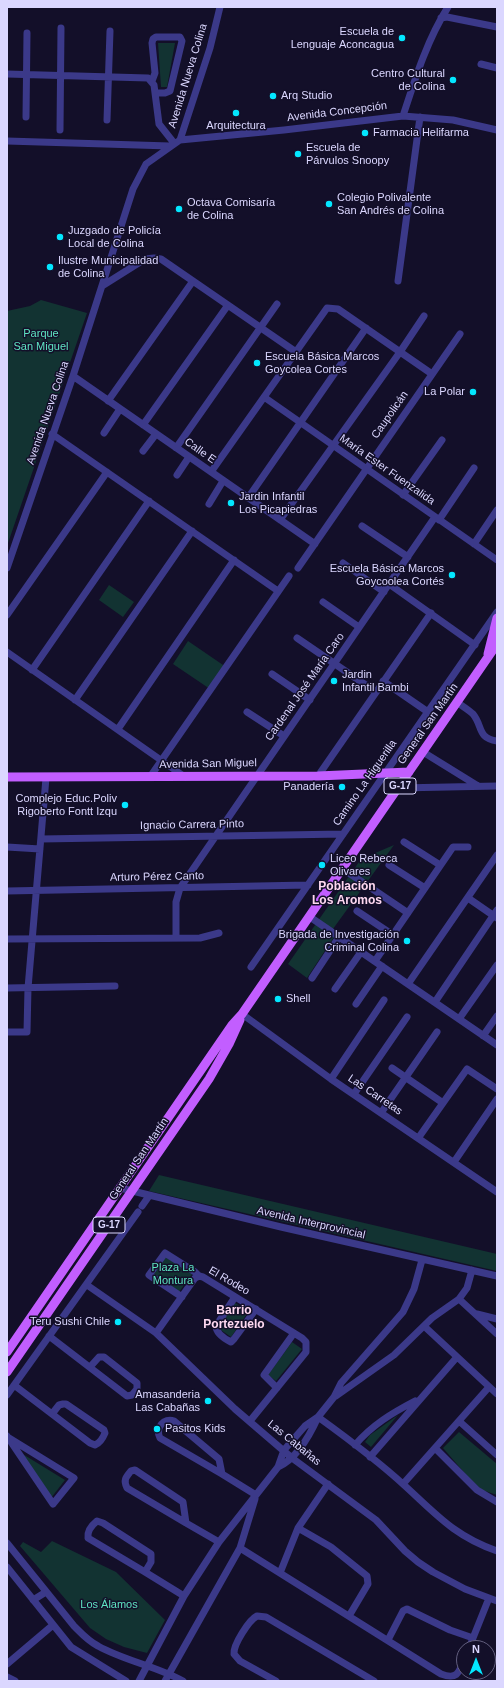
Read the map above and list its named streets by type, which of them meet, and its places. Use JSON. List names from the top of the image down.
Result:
{
  "streets": {
    "main road": ["General San Martín", "Avenida San Miguel", "G-17"],
    "street": [
      "Avenida Nueva Colina",
      "Avenida Concepción",
      "Caupolicán",
      "Calle E",
      "María Ester Fuenzalida",
      "Cardenal José María Caro",
      "Camino La Higuerilla",
      "Ignacio Carrera Pinto",
      "Arturo Pérez Canto",
      "Las Carretas",
      "Avenida Interprovincial",
      "El Rodeo",
      "Las Cabañas"
    ]
  },
  "crossings": [
    ["Avenida Nueva Colina", "Avenida Concepción"],
    ["Avenida Nueva Colina", "Calle E"],
    ["Caupolicán", "Calle E"],
    ["Caupolicán", "María Ester Fuenzalida"],
    ["María Ester Fuenzalida", "Cardenal José María Caro"],
    ["Cardenal José María Caro", "Avenida San Miguel"],
    ["Cardenal José María Caro", "Ignacio Carrera Pinto"],
    ["Cardenal José María Caro", "Arturo Pérez Canto"],
    ["General San Martín", "Avenida San Miguel"],
    ["General San Martín", "Las Carretas"],
    ["General San Martín", "Avenida Interprovincial"],
    ["Avenida San Miguel", "Camino La Higuerilla"],
    ["Camino La Higuerilla", "Ignacio Carrera Pinto"],
    ["Camino La Higuerilla", "Arturo Pérez Canto"],
    ["El Rodeo", "Las Cabañas"]
  ],
  "districts": ["Población Los Aromos", "Barrio Portezuelo"],
  "parks": ["Parque San Miguel", "Plaza La Montura", "Los Álamos"],
  "places": [
    "Escuela de Lenguaje Aconcagua",
    "Centro Cultural de Colina",
    "Arq Studio",
    "Arquitectura",
    "Farmacia Helifarma",
    "Escuela de Párvulos Snoopy",
    "Colegio Polivalente San Andrés de Colina",
    "Octava Comisaría de Colina",
    "Juzgado de Policía Local de Colina",
    "Ilustre Municipalidad de Colina",
    "Escuela Básica Marcos Goycolea Cortes",
    "La Polar",
    "Jardin Infantil Los Picapiedras",
    "Escuela Básica Marcos Goycoolea Cortés",
    "Jardin Infantil Bambi",
    "Panadería",
    "Complejo Educ.Poliv Rigoberto Fontt Izqu",
    "Liceo Rebeca Olivares",
    "Brigada de Investigación Criminal Colina",
    "Shell",
    "Teru Sushi Chile",
    "Amasanderia Las Cabañas",
    "Pasitos Kids"
  ],
  "north": "top"
}
